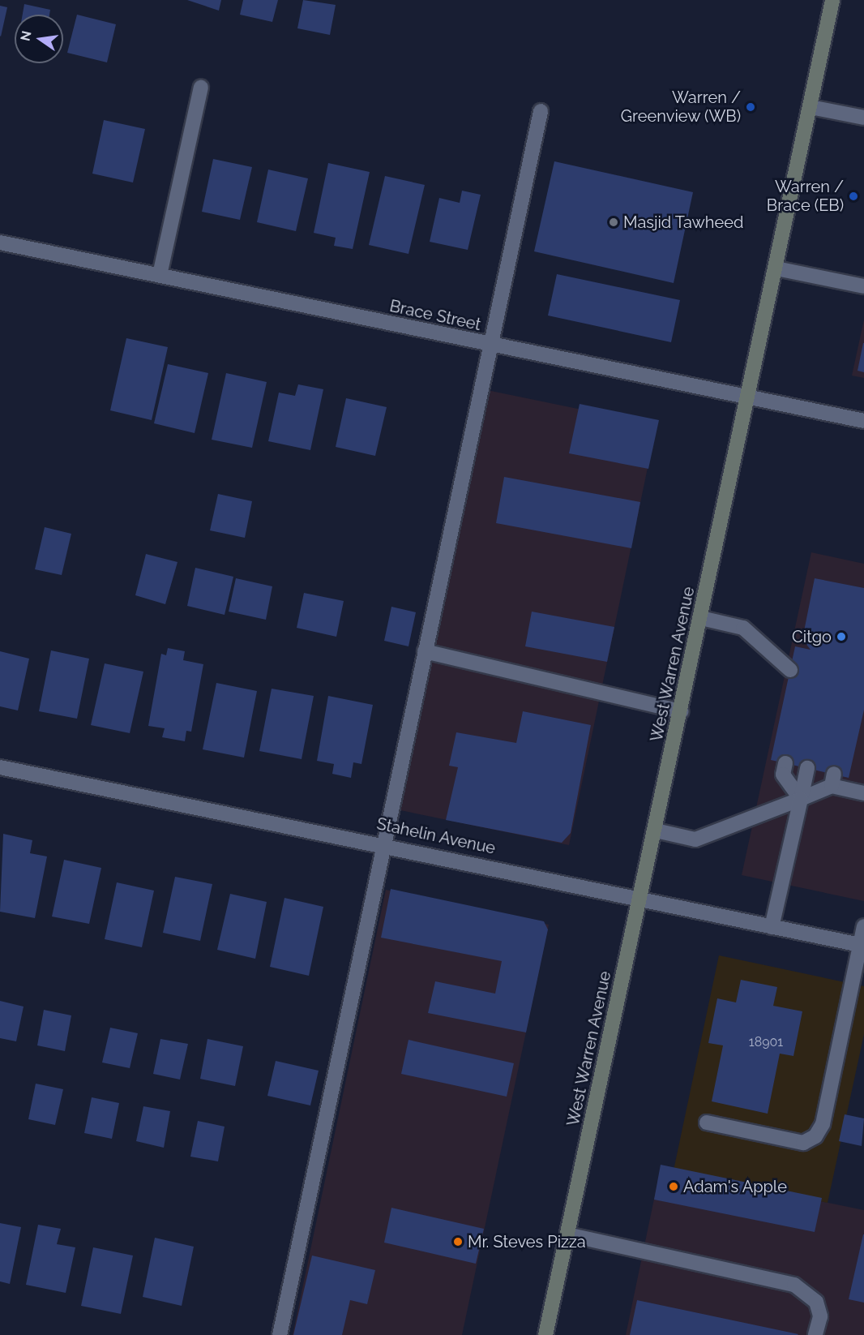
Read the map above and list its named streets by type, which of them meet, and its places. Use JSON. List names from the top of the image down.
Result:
{
  "streets": {
    "main road": ["West Warren Avenue"],
    "street": ["Brace Street", "Stahelin Avenue"]
  },
  "crossings": [
    ["Brace Street", "West Warren Avenue"],
    ["West Warren Avenue", "Stahelin Avenue"]
  ],
  "places": [
    "Warren / Greenview (WB)",
    "Warren / Brace (EB)",
    "Masjid Tawheed",
    "Citgo",
    "Adam's Apple",
    "Mr. Steves Pizza"
  ],
  "house_numbers": ["18901"],
  "north": "left"
}
